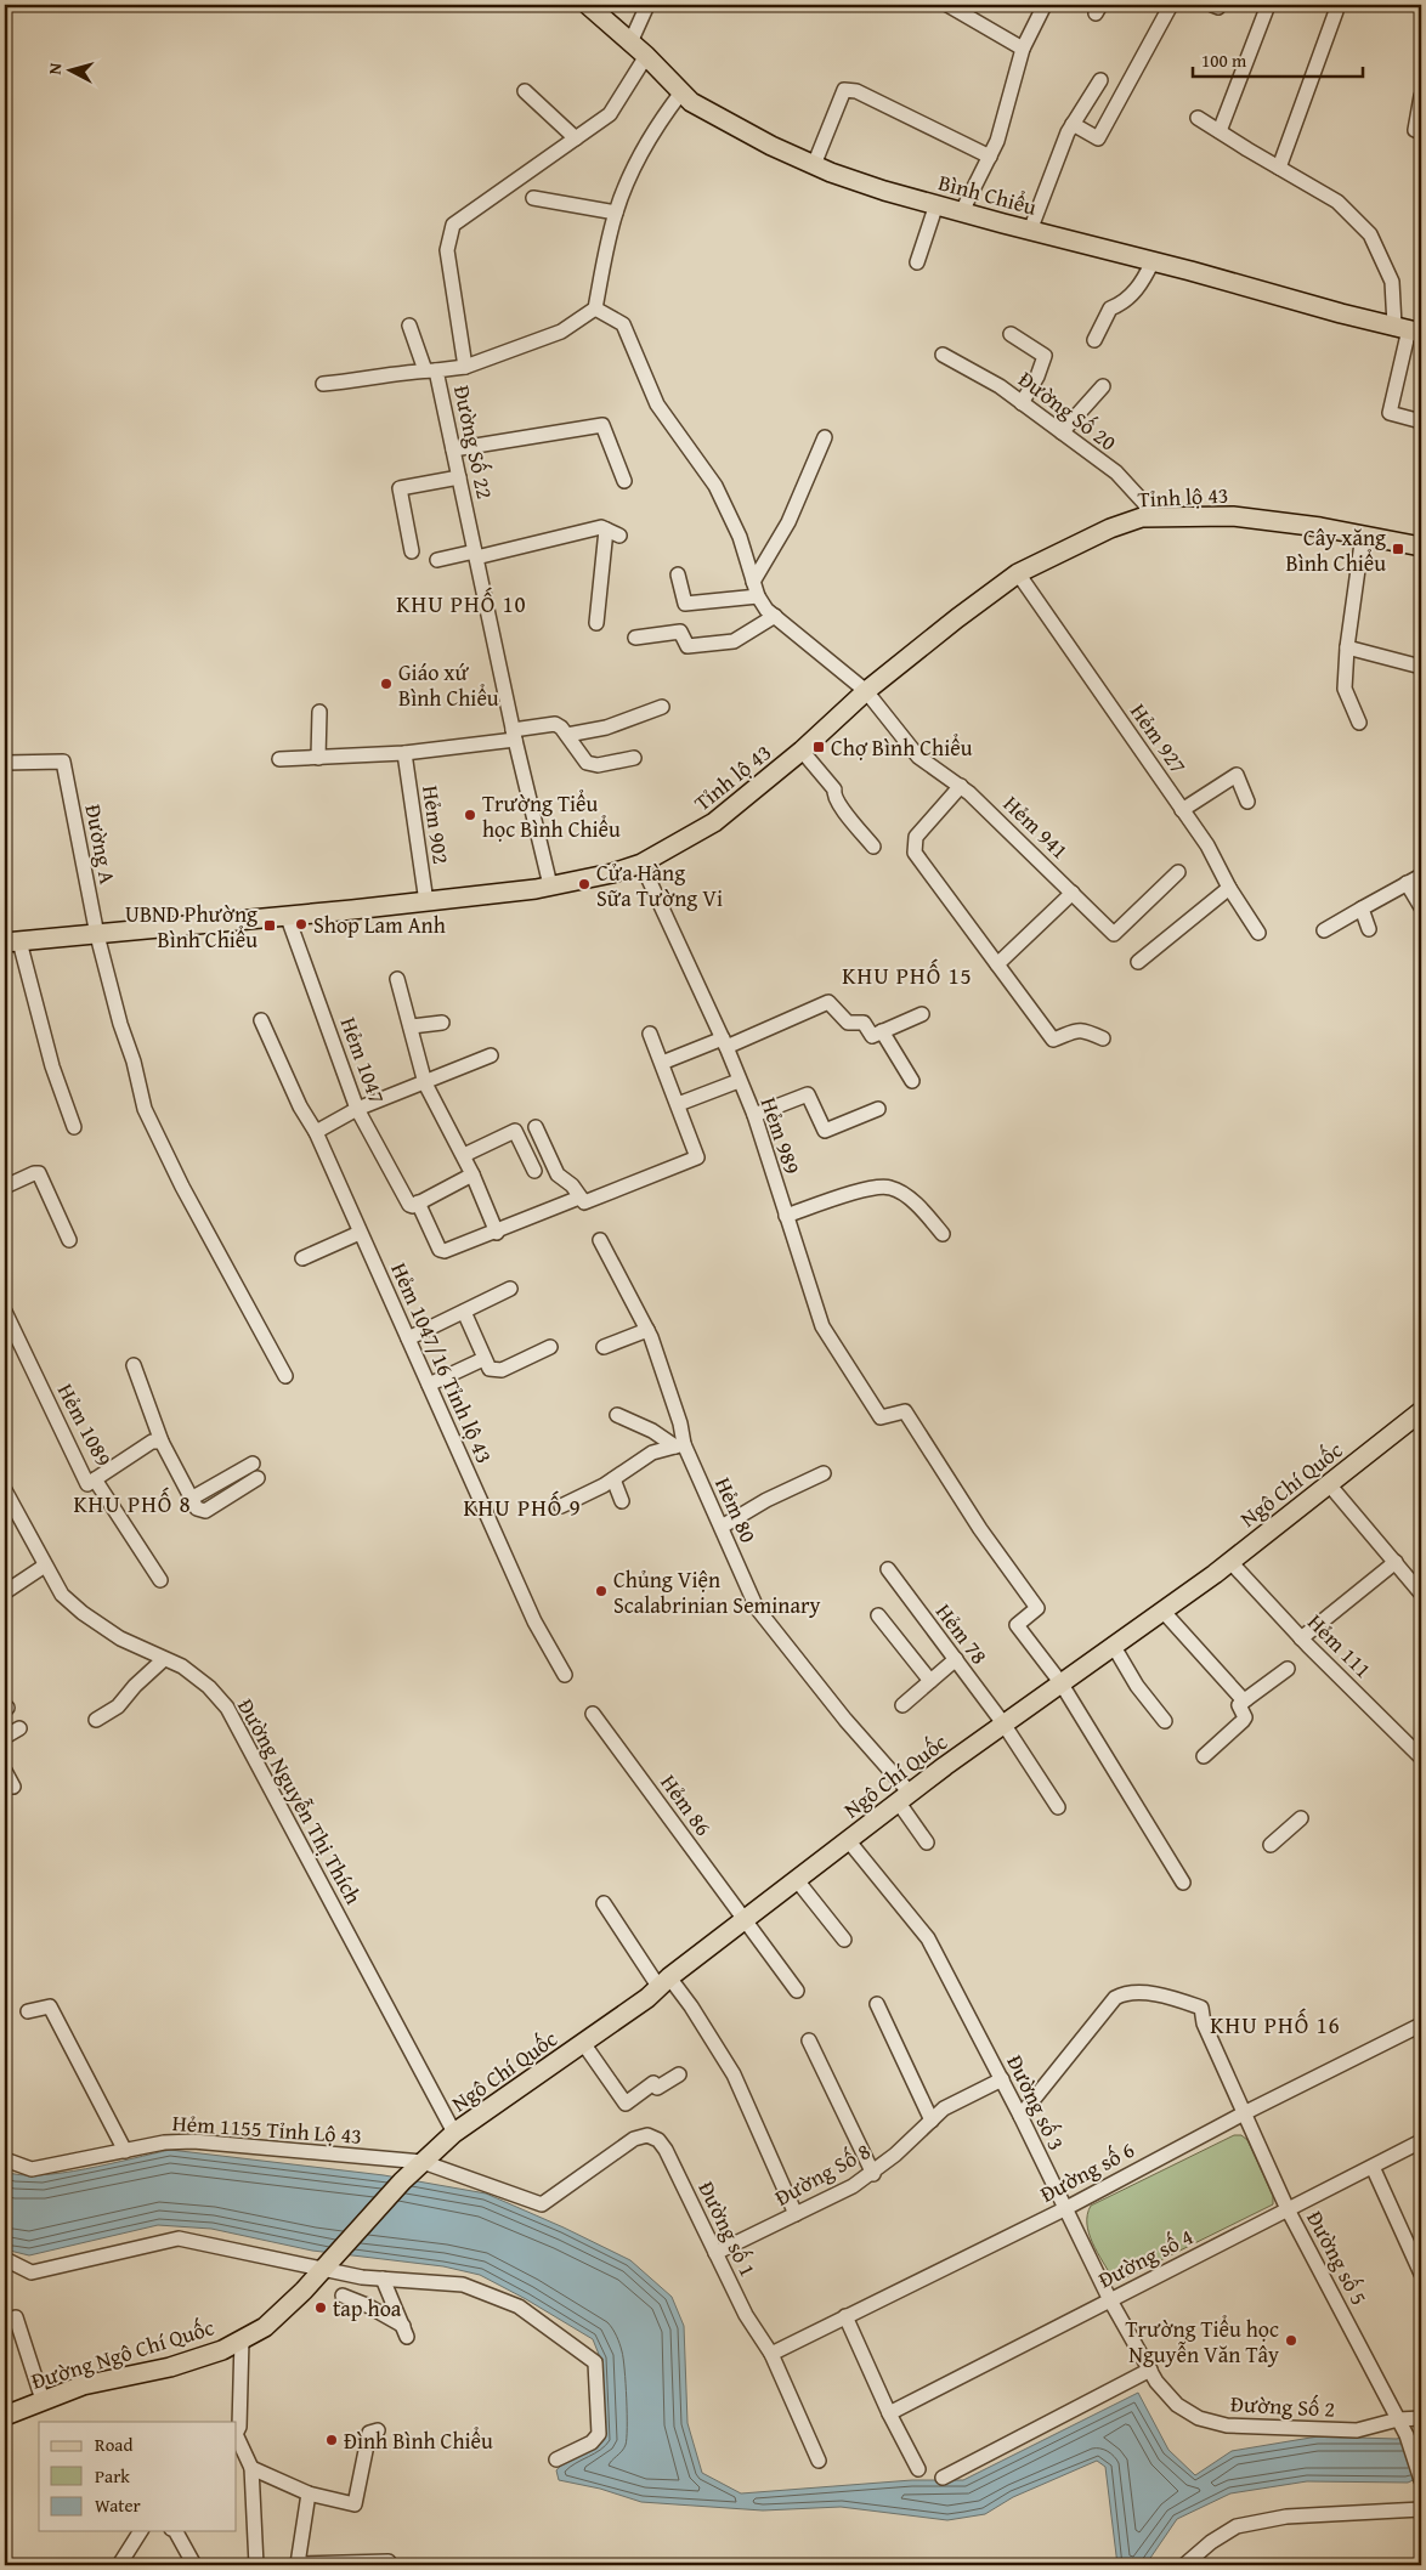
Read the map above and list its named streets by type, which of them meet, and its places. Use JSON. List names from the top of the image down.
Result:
{
  "streets": {
    "main road": [
      "Bình Chiểu",
      "Tỉnh lộ 43",
      "Ngô Chí Quốc",
      "Đường Ngô Chí Quốc"
    ],
    "street": [
      "Đường Số 20",
      "Đường Số 22",
      "Hẻm 927",
      "Hẻm 902",
      "Hẻm 941",
      "Đường A",
      "Hẻm 1047",
      "Hẻm 989",
      "Hẻm 1047/16 Tỉnh lộ 43",
      "Hẻm 1089",
      "Hẻm 80",
      "Hẻm 78",
      "Hẻm 111",
      "Đường Nguyễn Thị Thích",
      "Hẻm 86",
      "Đường số 3",
      "Hẻm 1155 Tỉnh Lộ 43",
      "Đường số 6",
      "Đường Số 8",
      "Đường số 1",
      "Đường số 4",
      "Đường số 5",
      "Đường Số 2"
    ]
  },
  "crossings": [
    ["Đường Số 20", "Tỉnh lộ 43"],
    ["Đường Số 22", "Tỉnh lộ 43"],
    ["Tỉnh lộ 43", "Hẻm 927"],
    ["Tỉnh lộ 43", "Hẻm 902"],
    ["Tỉnh lộ 43", "Hẻm 941"],
    ["Tỉnh lộ 43", "Đường A"],
    ["Tỉnh lộ 43", "Hẻm 1047"],
    ["Tỉnh lộ 43", "Hẻm 989"],
    ["Hẻm 989", "Ngô Chí Quốc"],
    ["Ngô Chí Quốc", "Hẻm 80"],
    ["Ngô Chí Quốc", "Hẻm 78"],
    ["Ngô Chí Quốc", "Hẻm 111"],
    ["Ngô Chí Quốc", "Đường Nguyễn Thị Thích"],
    ["Ngô Chí Quốc", "Hẻm 86"],
    ["Ngô Chí Quốc", "Đường số 3"],
    ["Ngô Chí Quốc", "Hẻm 1155 Tỉnh Lộ 43"],
    ["Ngô Chí Quốc", "Đường Ngô Chí Quốc"],
    ["Đường số 3", "Đường số 6"],
    ["Đường số 3", "Đường Số 8"],
    ["Đường số 3", "Đường số 4"],
    ["Đường số 3", "Đường số 5"],
    ["Đường số 3", "Đường Số 2"],
    ["Hẻm 1155 Tỉnh Lộ 43", "Đường số 1"],
    ["Đường số 6", "Đường số 1"],
    ["Đường số 6", "Đường số 5"],
    ["Đường Số 8", "Đường số 1"],
    ["Đường số 4", "Đường số 5"],
    ["Đường số 5", "Đường Số 2"]
  ],
  "districts": [
    "KHU PHỐ 10",
    "KHU PHỐ 15",
    "KHU PHỐ 8",
    "KHU PHỐ 9",
    "KHU PHỐ 16"
  ],
  "places": {
    "transit": ["Cây xăng Bình Chiểu", "Chợ Bình Chiểu", "UBND Phường Bình Chiểu"],
    "other": [
      "Giáo xứ Bình Chiểu",
      "Trường Tiểu học Bình Chiểu",
      "Cửa Hàng Sữa Tường Vi",
      "Shop Lam Anh",
      "Chủng Viện Scalabrinian Seminary",
      "tap hoa",
      "Trường Tiểu học Nguyễn Văn Tây",
      "Đình Bình Chiểu"
    ]
  },
  "legend": ["Road", "Park", "Water"],
  "scale_bar": "100 m",
  "north": "left"
}
